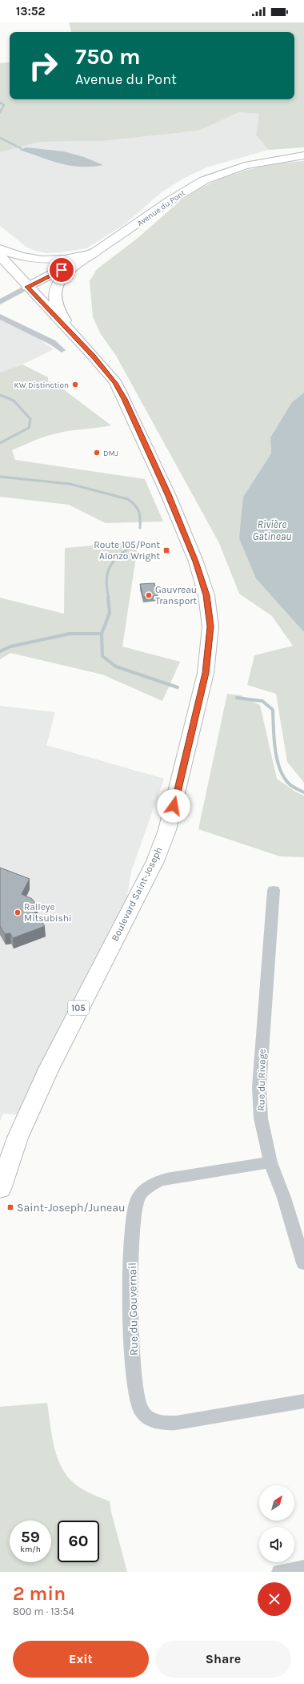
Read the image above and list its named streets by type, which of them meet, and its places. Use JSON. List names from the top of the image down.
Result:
{
  "streets": {
    "main road": ["Avenue du Pont", "Boulevard Saint-Joseph", "105"],
    "street": ["Rue du Rivage", "Rue du Gouvernail"]
  },
  "crossings": [
    ["Avenue du Pont", "Boulevard Saint-Joseph"],
    ["Avenue du Pont", "105"],
    ["Boulevard Saint-Joseph", "105"],
    ["Rue du Rivage", "Rue du Gouvernail"]
  ],
  "water": ["Rivière Gatineau"],
  "places": {
    "other": [
      "KW Distinction",
      "DMJ",
      "Gauvreau Transport",
      "Ralleye Mitsubishi"
    ],
    "transit": ["Route 105/Pont Alonzo Wright", "Saint-Joseph/Juneau"]
  },
  "north": "top right",
  "page": {
    "status": "13:52",
    "turn": ["750 m", "Avenue du Pont"],
    "speed": "59 km/h",
    "limit": "60",
    "heading": ["2 min", "800 m · 13:54"],
    "buttons": ["Exit", "Share"]
  }
}
